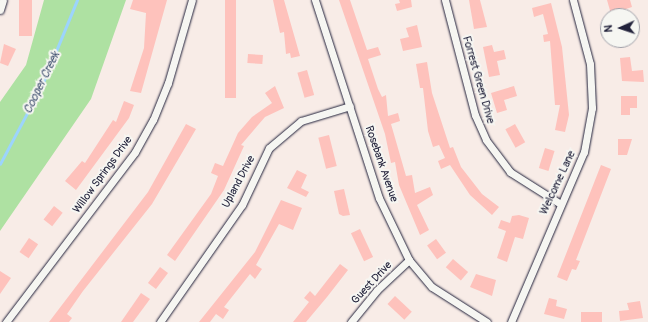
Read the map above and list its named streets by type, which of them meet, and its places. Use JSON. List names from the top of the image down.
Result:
{
  "streets": {
    "street": [
      "Forrest Green Drive",
      "Rosebank Avenue",
      "Willow Springs Drive",
      "Upland Drive",
      "Welcome Lane",
      "Guest Drive"
    ]
  },
  "crossings": [
    ["Forrest Green Drive", "Welcome Lane"],
    ["Rosebank Avenue", "Upland Drive"],
    ["Rosebank Avenue", "Guest Drive"]
  ],
  "water": ["Cooper Creek"],
  "north": "left"
}
